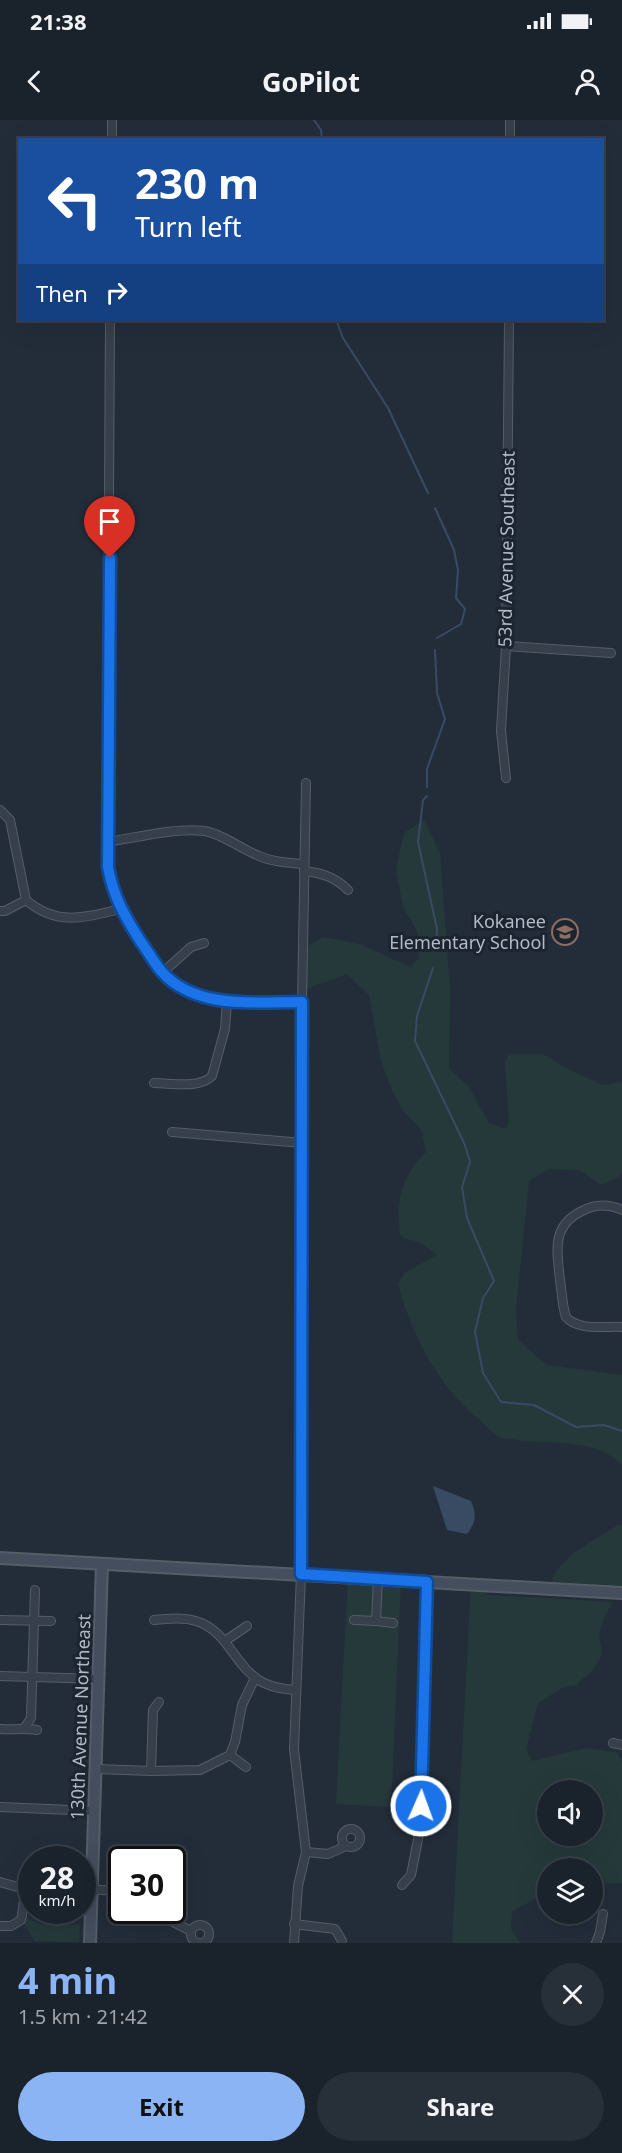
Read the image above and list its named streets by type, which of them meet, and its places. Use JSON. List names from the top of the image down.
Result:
{
  "streets": {
    "street": ["53rd Avenue Southeast", "130th Avenue Northeast"]
  },
  "places": {
    "school or university": ["Kokanee Elementary School"]
  },
  "page": {
    "status": "21:38",
    "header": "GoPilot",
    "turn": ["230 m", "Turn left"],
    "then": "Then",
    "speed": "28 km/h",
    "limit": "30",
    "heading": ["4 min", "1.5 km · 21:42"],
    "buttons": ["Exit", "Share"]
  }
}
